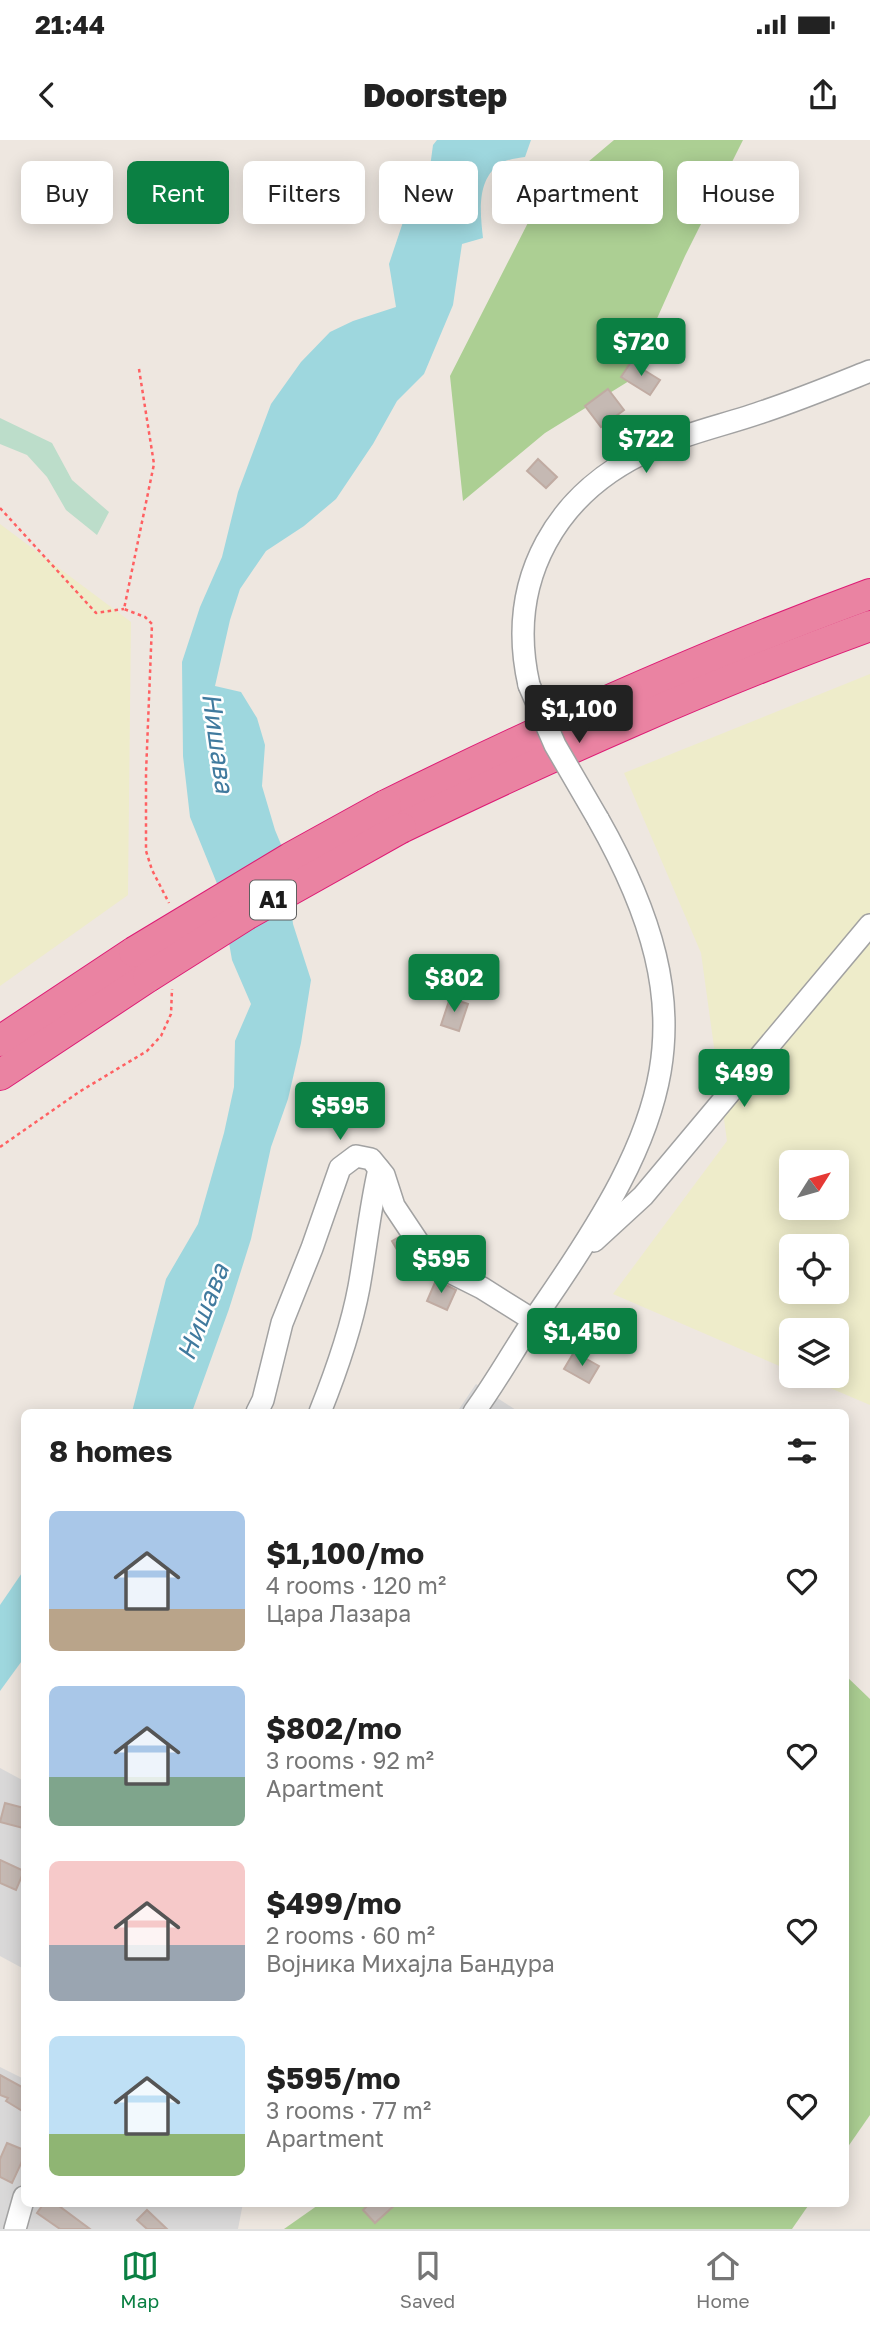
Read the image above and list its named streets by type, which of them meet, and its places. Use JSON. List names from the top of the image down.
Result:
{
  "streets": {
    "highway": ["A1"]
  },
  "water": ["Нишава"],
  "north": "top right",
  "page": {
    "status": "21:44",
    "header": "Doorstep",
    "chip": [
      "Buy",
      "Rent",
      "Filters",
      "New",
      "Apartment",
      "House"
    ],
    "price": [
      "$720",
      "$722",
      "$1,100",
      "$802",
      "$499",
      "$595",
      "$595",
      "$1,450"
    ],
    "heading": "8 homes",
    "list": [
      {
        "name": "$1,100/mo",
        "note": "4 rooms · 120 m² · Цара Лазара"
      },
      {
        "name": "$802/mo",
        "note": "3 rooms · 92 m² · Apartment"
      },
      {
        "name": "$499/mo",
        "note": "2 rooms · 60 m² · Војника Михајла Бандура"
      },
      {
        "name": "$595/mo",
        "note": "3 rooms · 77 m² · Apartment"
      }
    ],
    "tabs": ["Map", "Saved", "Home"]
  }
}
